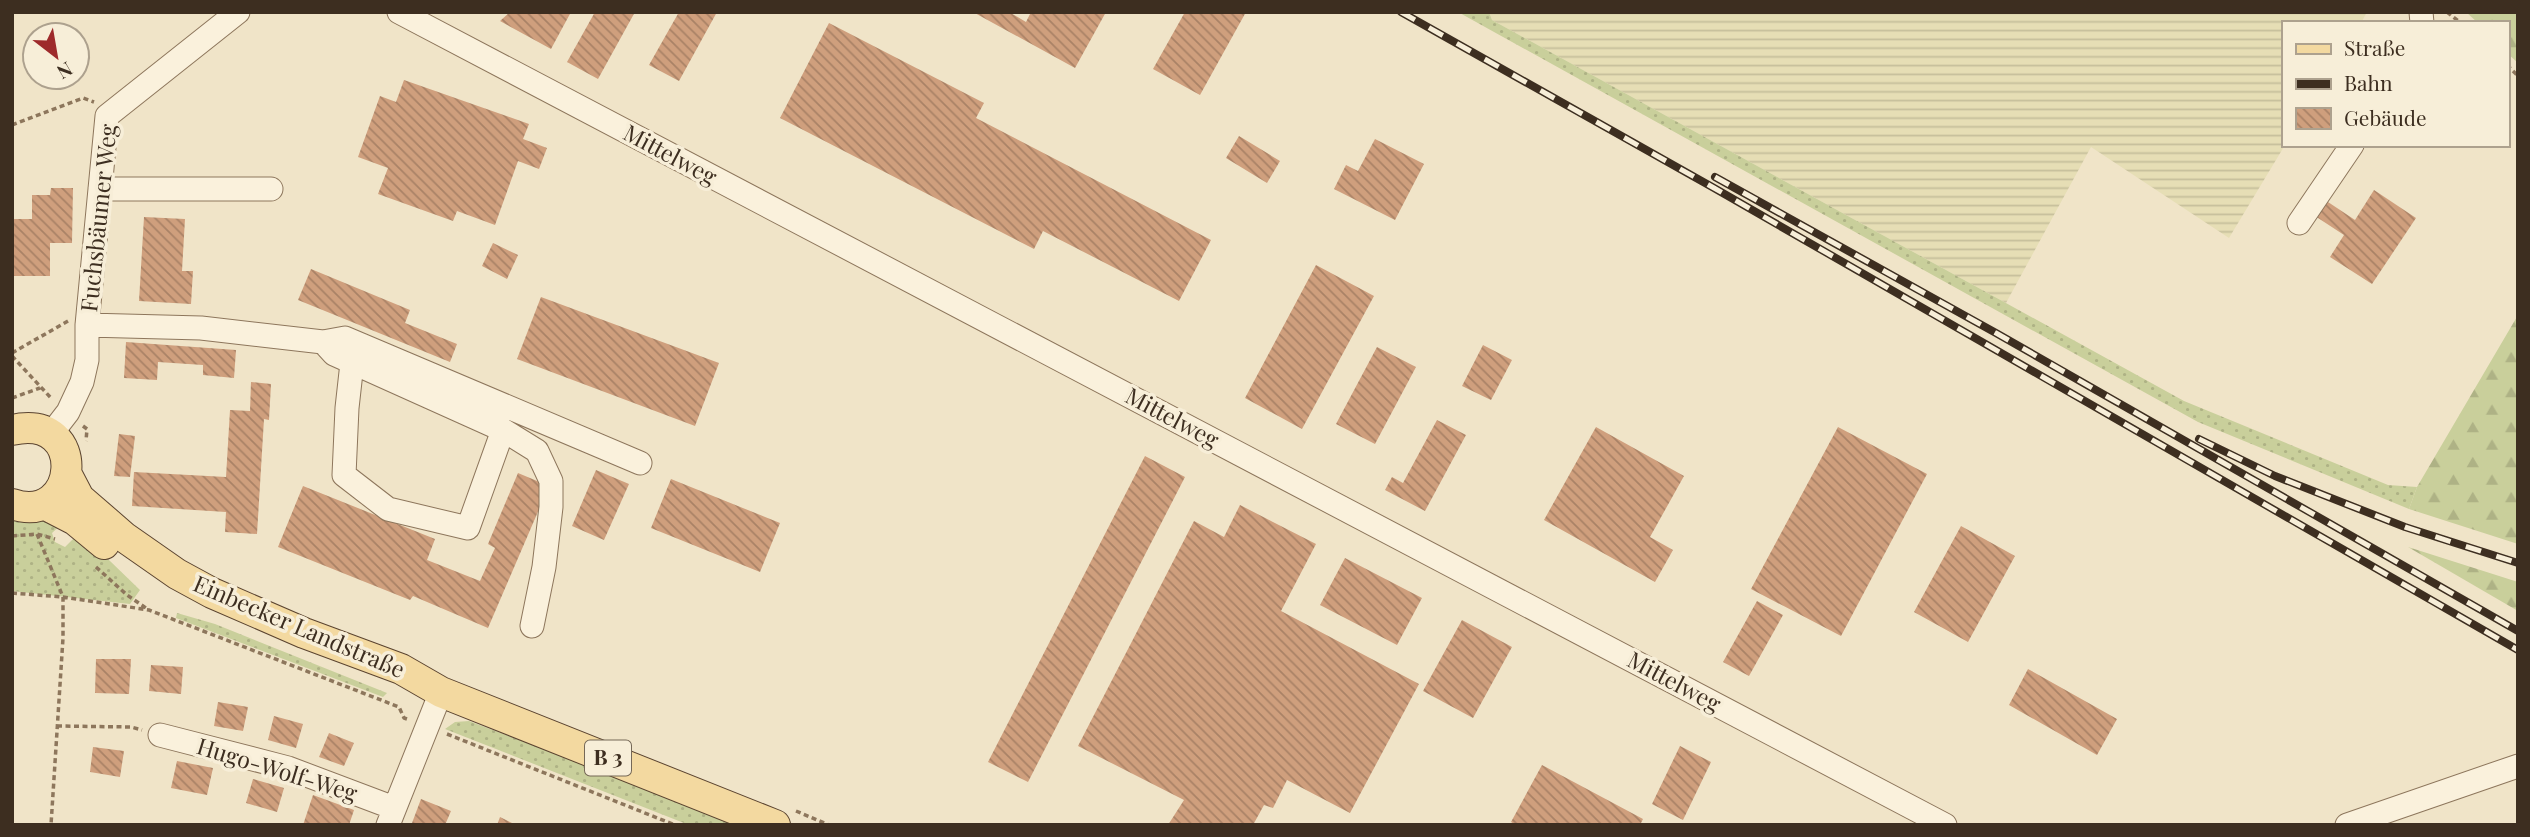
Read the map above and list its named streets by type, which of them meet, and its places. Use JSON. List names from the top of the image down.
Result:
{
  "streets": {
    "main road": ["Einbecker Landstraße", "B 3"],
    "street": ["Mittelweg", "Fuchsbäumer Weg", "Hugo-Wolf-Weg"]
  },
  "crossings": [
    ["Fuchsbäumer Weg", "Einbecker Landstraße"]
  ],
  "legend": ["Straße", "Bahn", "Gebäude"],
  "north": "bottom right"
}
